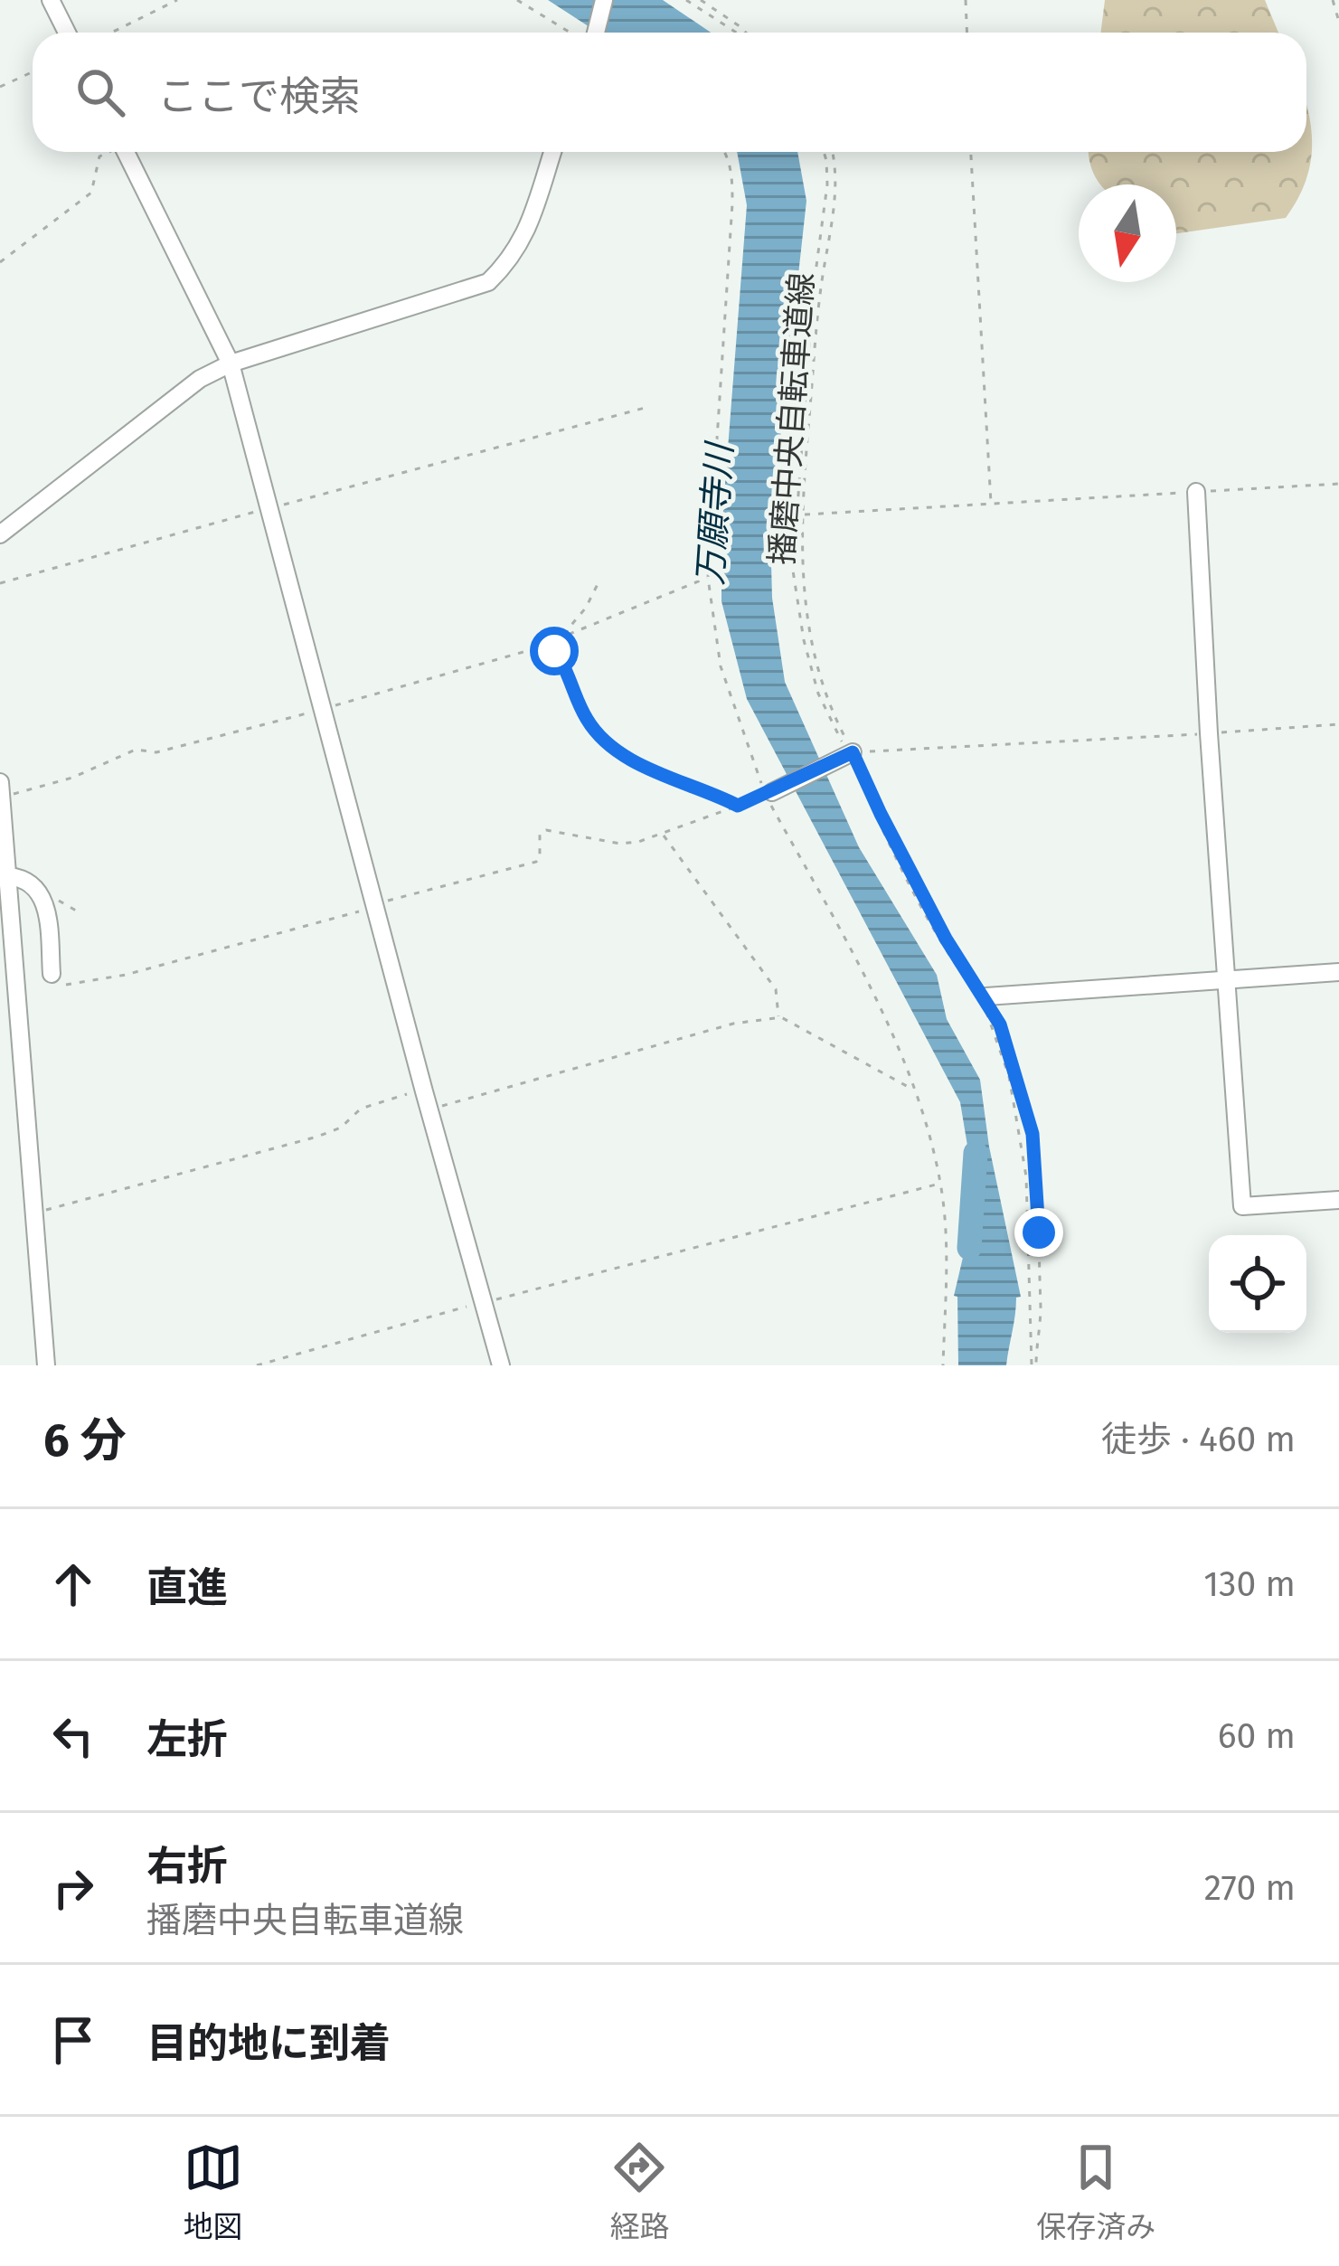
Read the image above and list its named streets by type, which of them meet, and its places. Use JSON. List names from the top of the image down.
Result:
{
  "streets": {
    "path": ["播磨中央自転車道線"]
  },
  "water": ["万願寺川"],
  "north": "bottom",
  "page": {
    "search": "ここで検索",
    "heading": ["6 分", "徒歩 · 460 m"],
    "list": [
      ["直進", "130 m"],
      ["左折", "60 m"],
      ["右折", "播磨中央自転車道線", "270 m"],
      "目的地に到着"
    ],
    "nav": ["地図", "経路", "保存済み"]
  }
}
